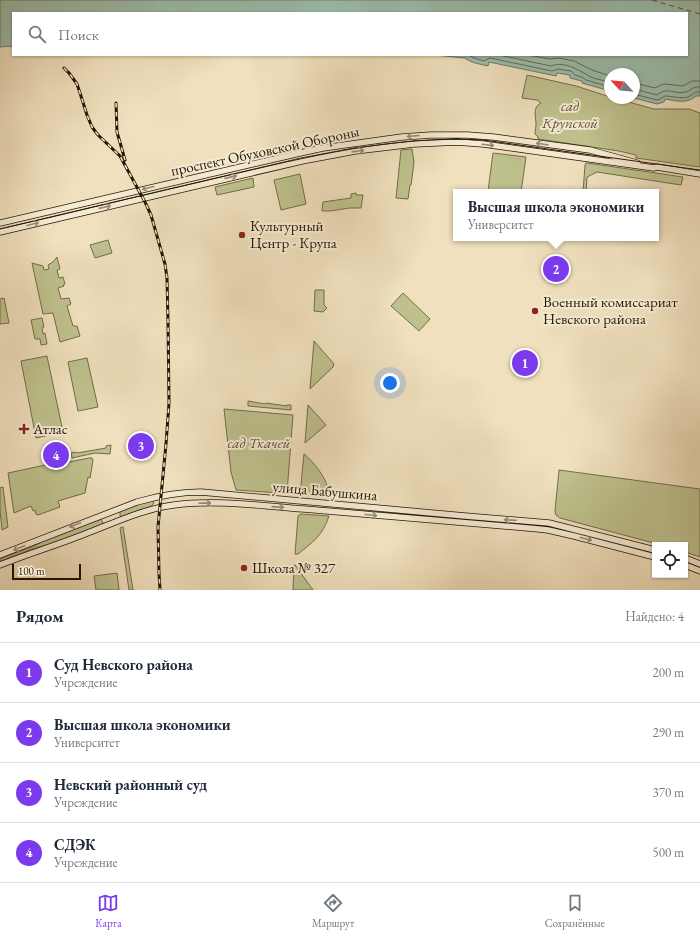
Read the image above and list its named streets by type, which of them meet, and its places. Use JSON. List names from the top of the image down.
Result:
{
  "streets": {
    "street": ["проспект Обуховской Обороны", "улица Бабушкина"]
  },
  "parks": ["сад Крупской", "сад Ткачей"],
  "places": {
    "other": ["Культурный Центр - Крупа", "Военный комиссариат Невского района", "Школа № 327"],
    "health": ["Атлас"]
  },
  "scale_bar": "100 m",
  "north": "top left",
  "page": {
    "search": "Поиск",
    "popup": ["Высшая школа экономики", "Университет"],
    "pins": [
      "2",
      "1",
      "3",
      "4"
    ],
    "scale": "100 m",
    "heading": ["Рядом", "Найдено: 4"],
    "list": [
      {
        "mark": "1",
        "name": "Суд Невского района",
        "note": "Учреждение",
        "value": "200 m"
      },
      {
        "mark": "2",
        "name": "Высшая школа экономики",
        "note": "Университет",
        "value": "290 m"
      },
      {
        "mark": "3",
        "name": "Невский районный суд",
        "note": "Учреждение",
        "value": "370 m"
      },
      {
        "mark": "4",
        "name": "СДЭК",
        "note": "Учреждение",
        "value": "500 m"
      }
    ],
    "nav": ["Карта", "Маршрут", "Сохранённые"]
  }
}
